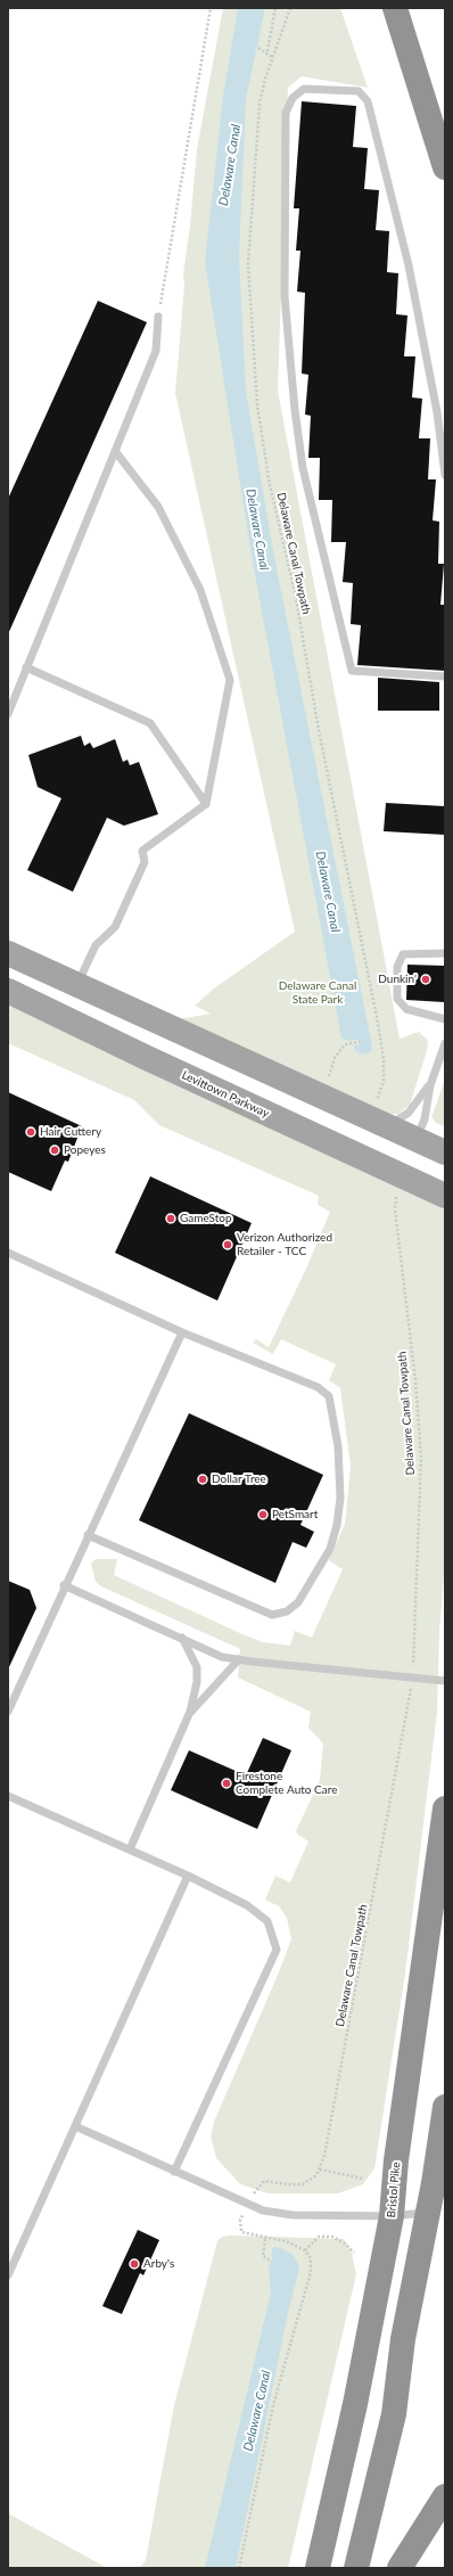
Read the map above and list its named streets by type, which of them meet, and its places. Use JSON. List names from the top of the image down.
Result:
{
  "streets": {
    "highway": ["Bristol Pike"],
    "main road": ["Levittown Parkway"],
    "path": ["Delaware Canal Towpath"]
  },
  "water": ["Delaware Canal"],
  "parks": ["Delaware Canal State Park"],
  "places": [
    "Dunkin'",
    "Hair Cuttery",
    "Popeyes",
    "GameStop",
    "Verizon Authorized Retailer - TCC",
    "Dollar Tree",
    "PetSmart",
    "Firestone Complete Auto Care",
    "Arby's"
  ]
}
